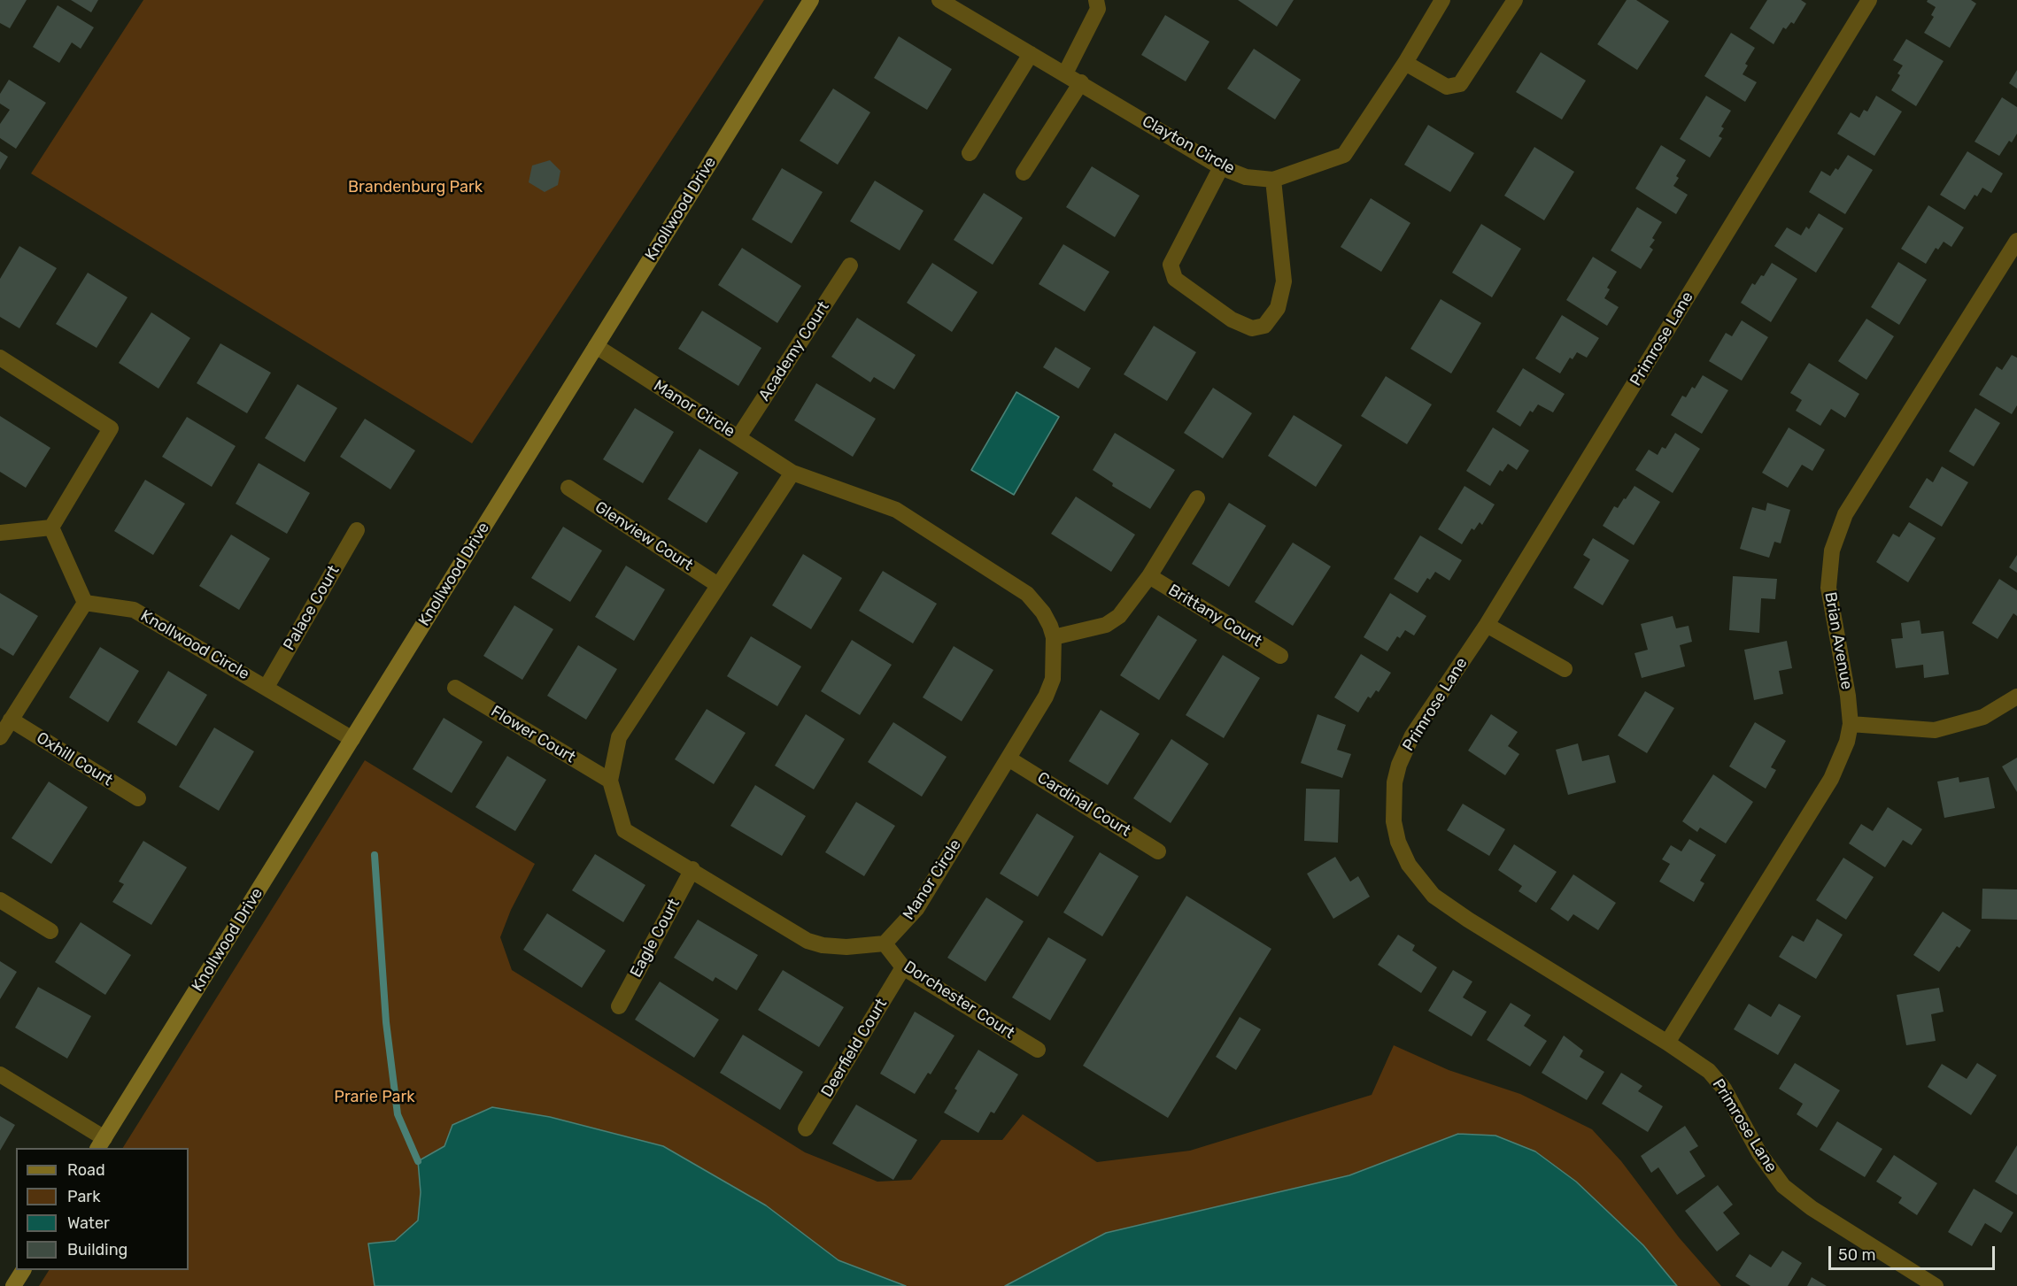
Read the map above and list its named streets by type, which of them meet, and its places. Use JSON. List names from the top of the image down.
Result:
{
  "streets": {
    "street": [
      "Clayton Circle",
      "Knollwood Drive",
      "Primrose Lane",
      "Academy Court",
      "Manor Circle",
      "Glenview Court",
      "Palace Court",
      "Brittany Court",
      "Brian Avenue",
      "Knollwood Circle",
      "Flower Court",
      "Oxhill Court",
      "Cardinal Court",
      "Eagle Court",
      "Dorchester Court",
      "Deerfield Court"
    ]
  },
  "crossings": [
    ["Knollwood Drive", "Manor Circle"],
    ["Knollwood Drive", "Knollwood Circle"],
    ["Primrose Lane", "Brian Avenue"],
    ["Academy Court", "Manor Circle"],
    ["Manor Circle", "Cardinal Court"],
    ["Manor Circle", "Dorchester Court"],
    ["Palace Court", "Knollwood Circle"],
    ["Dorchester Court", "Deerfield Court"]
  ],
  "parks": ["Brandenburg Park", "Prarie Park"],
  "legend": [
    "Road",
    "Park",
    "Water",
    "Building"
  ],
  "scale_bar": "50 m"
}
